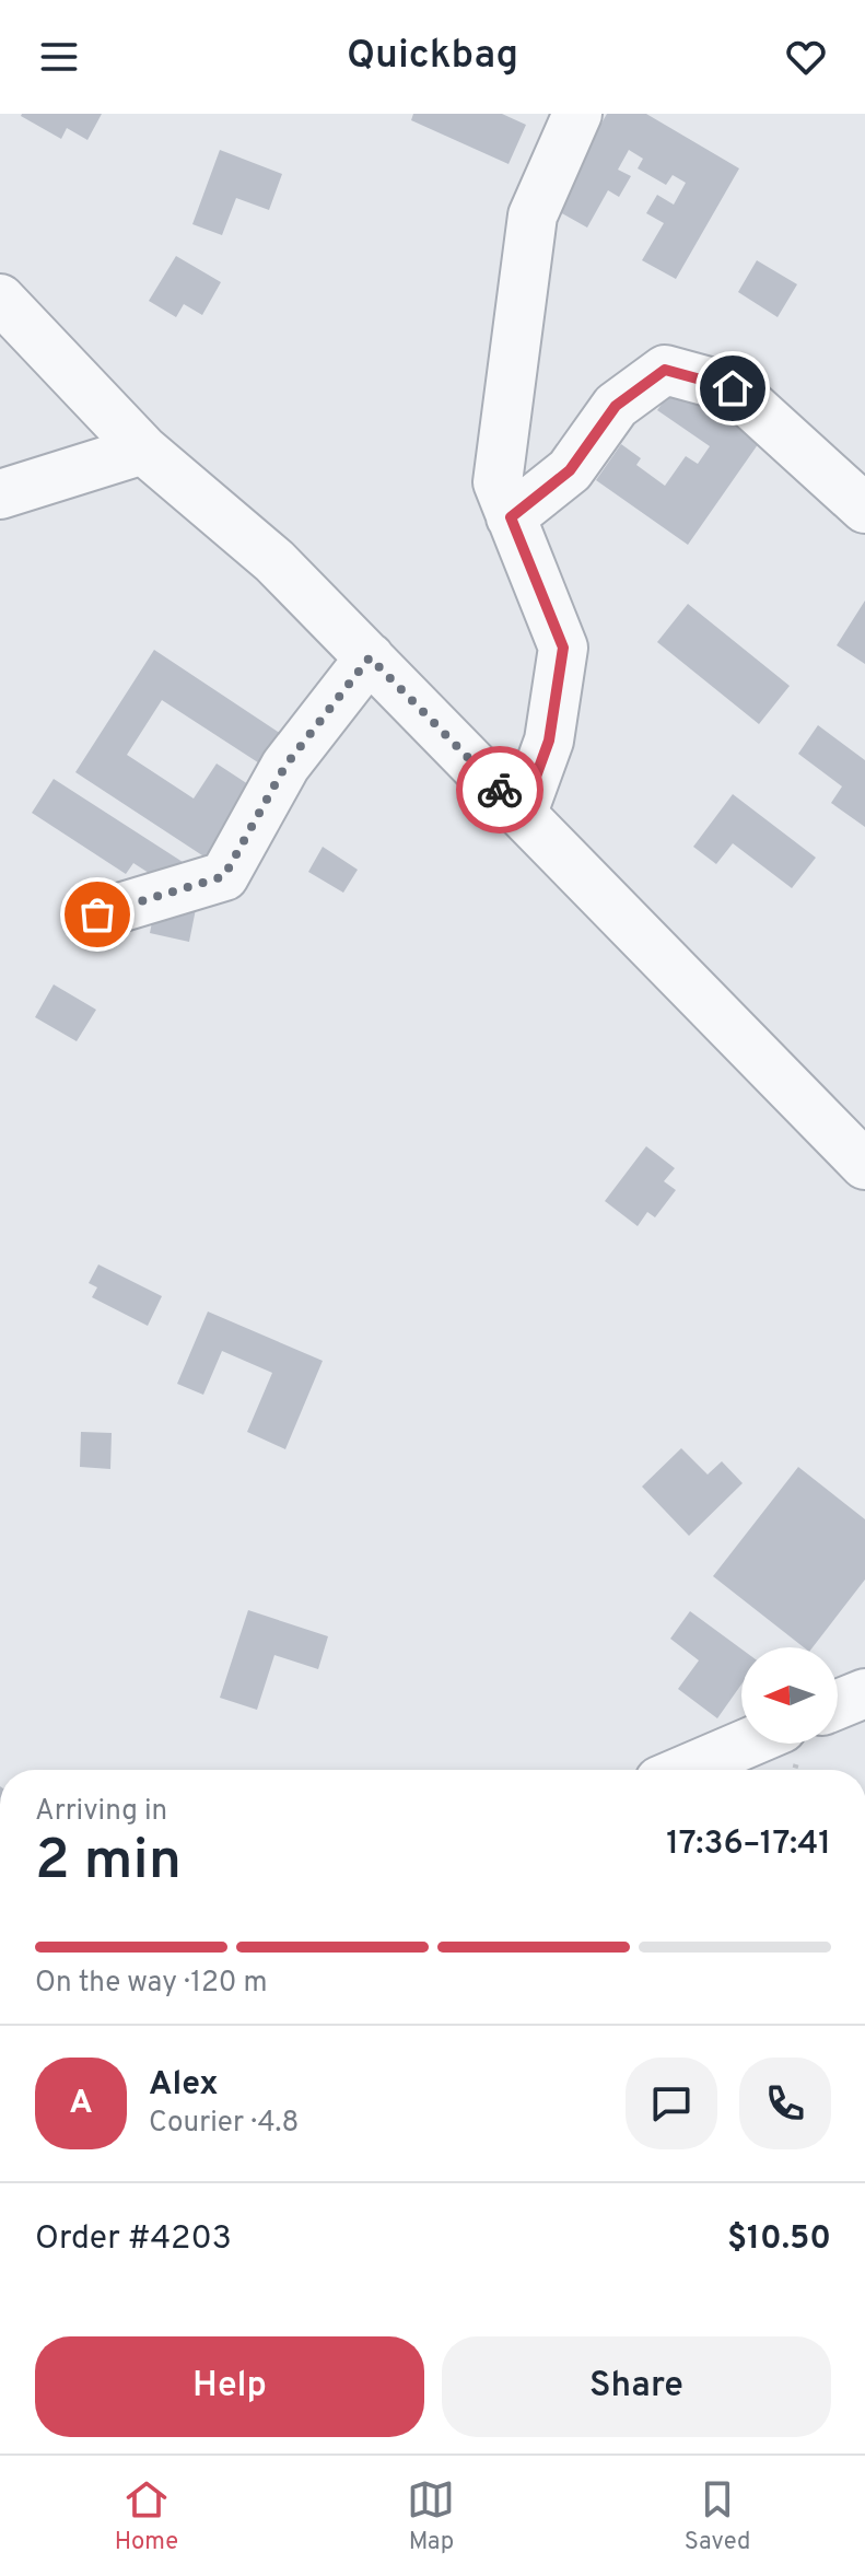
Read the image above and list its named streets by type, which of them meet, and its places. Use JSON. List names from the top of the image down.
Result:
{
  "north": "left",
  "page": {
    "header": "Quickbag",
    "heading": ["2 min", "Arriving in", "17:36–17:41"],
    "panel": [
      "Alex",
      "Courier · 4.8",
      "Order #4203",
      "$10.50"
    ],
    "bar": "On the way · 120 m",
    "round": "A",
    "buttons": ["Help", "Share"],
    "tabs": ["Home", "Map", "Saved"]
  }
}
